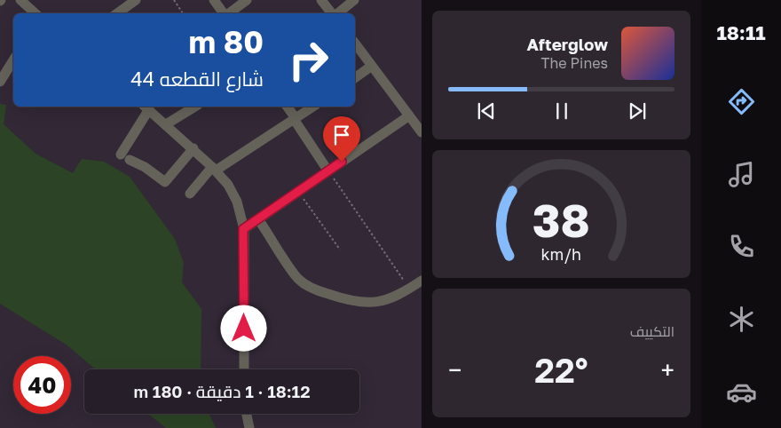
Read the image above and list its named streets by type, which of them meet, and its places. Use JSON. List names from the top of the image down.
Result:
{
  "page": {
    "tabs": "18:11",
    "turn": ["80 m", "شارع القطعه 44"],
    "song": ["Afterglow", "The Pines"],
    "tile": "التكييف",
    "heat": ["−", "22°", "+"],
    "limit": "40",
    "trip": "18:12 · 1 دقيقة · 180 m",
    "gauge": ["38", "km/h"]
  }
}
